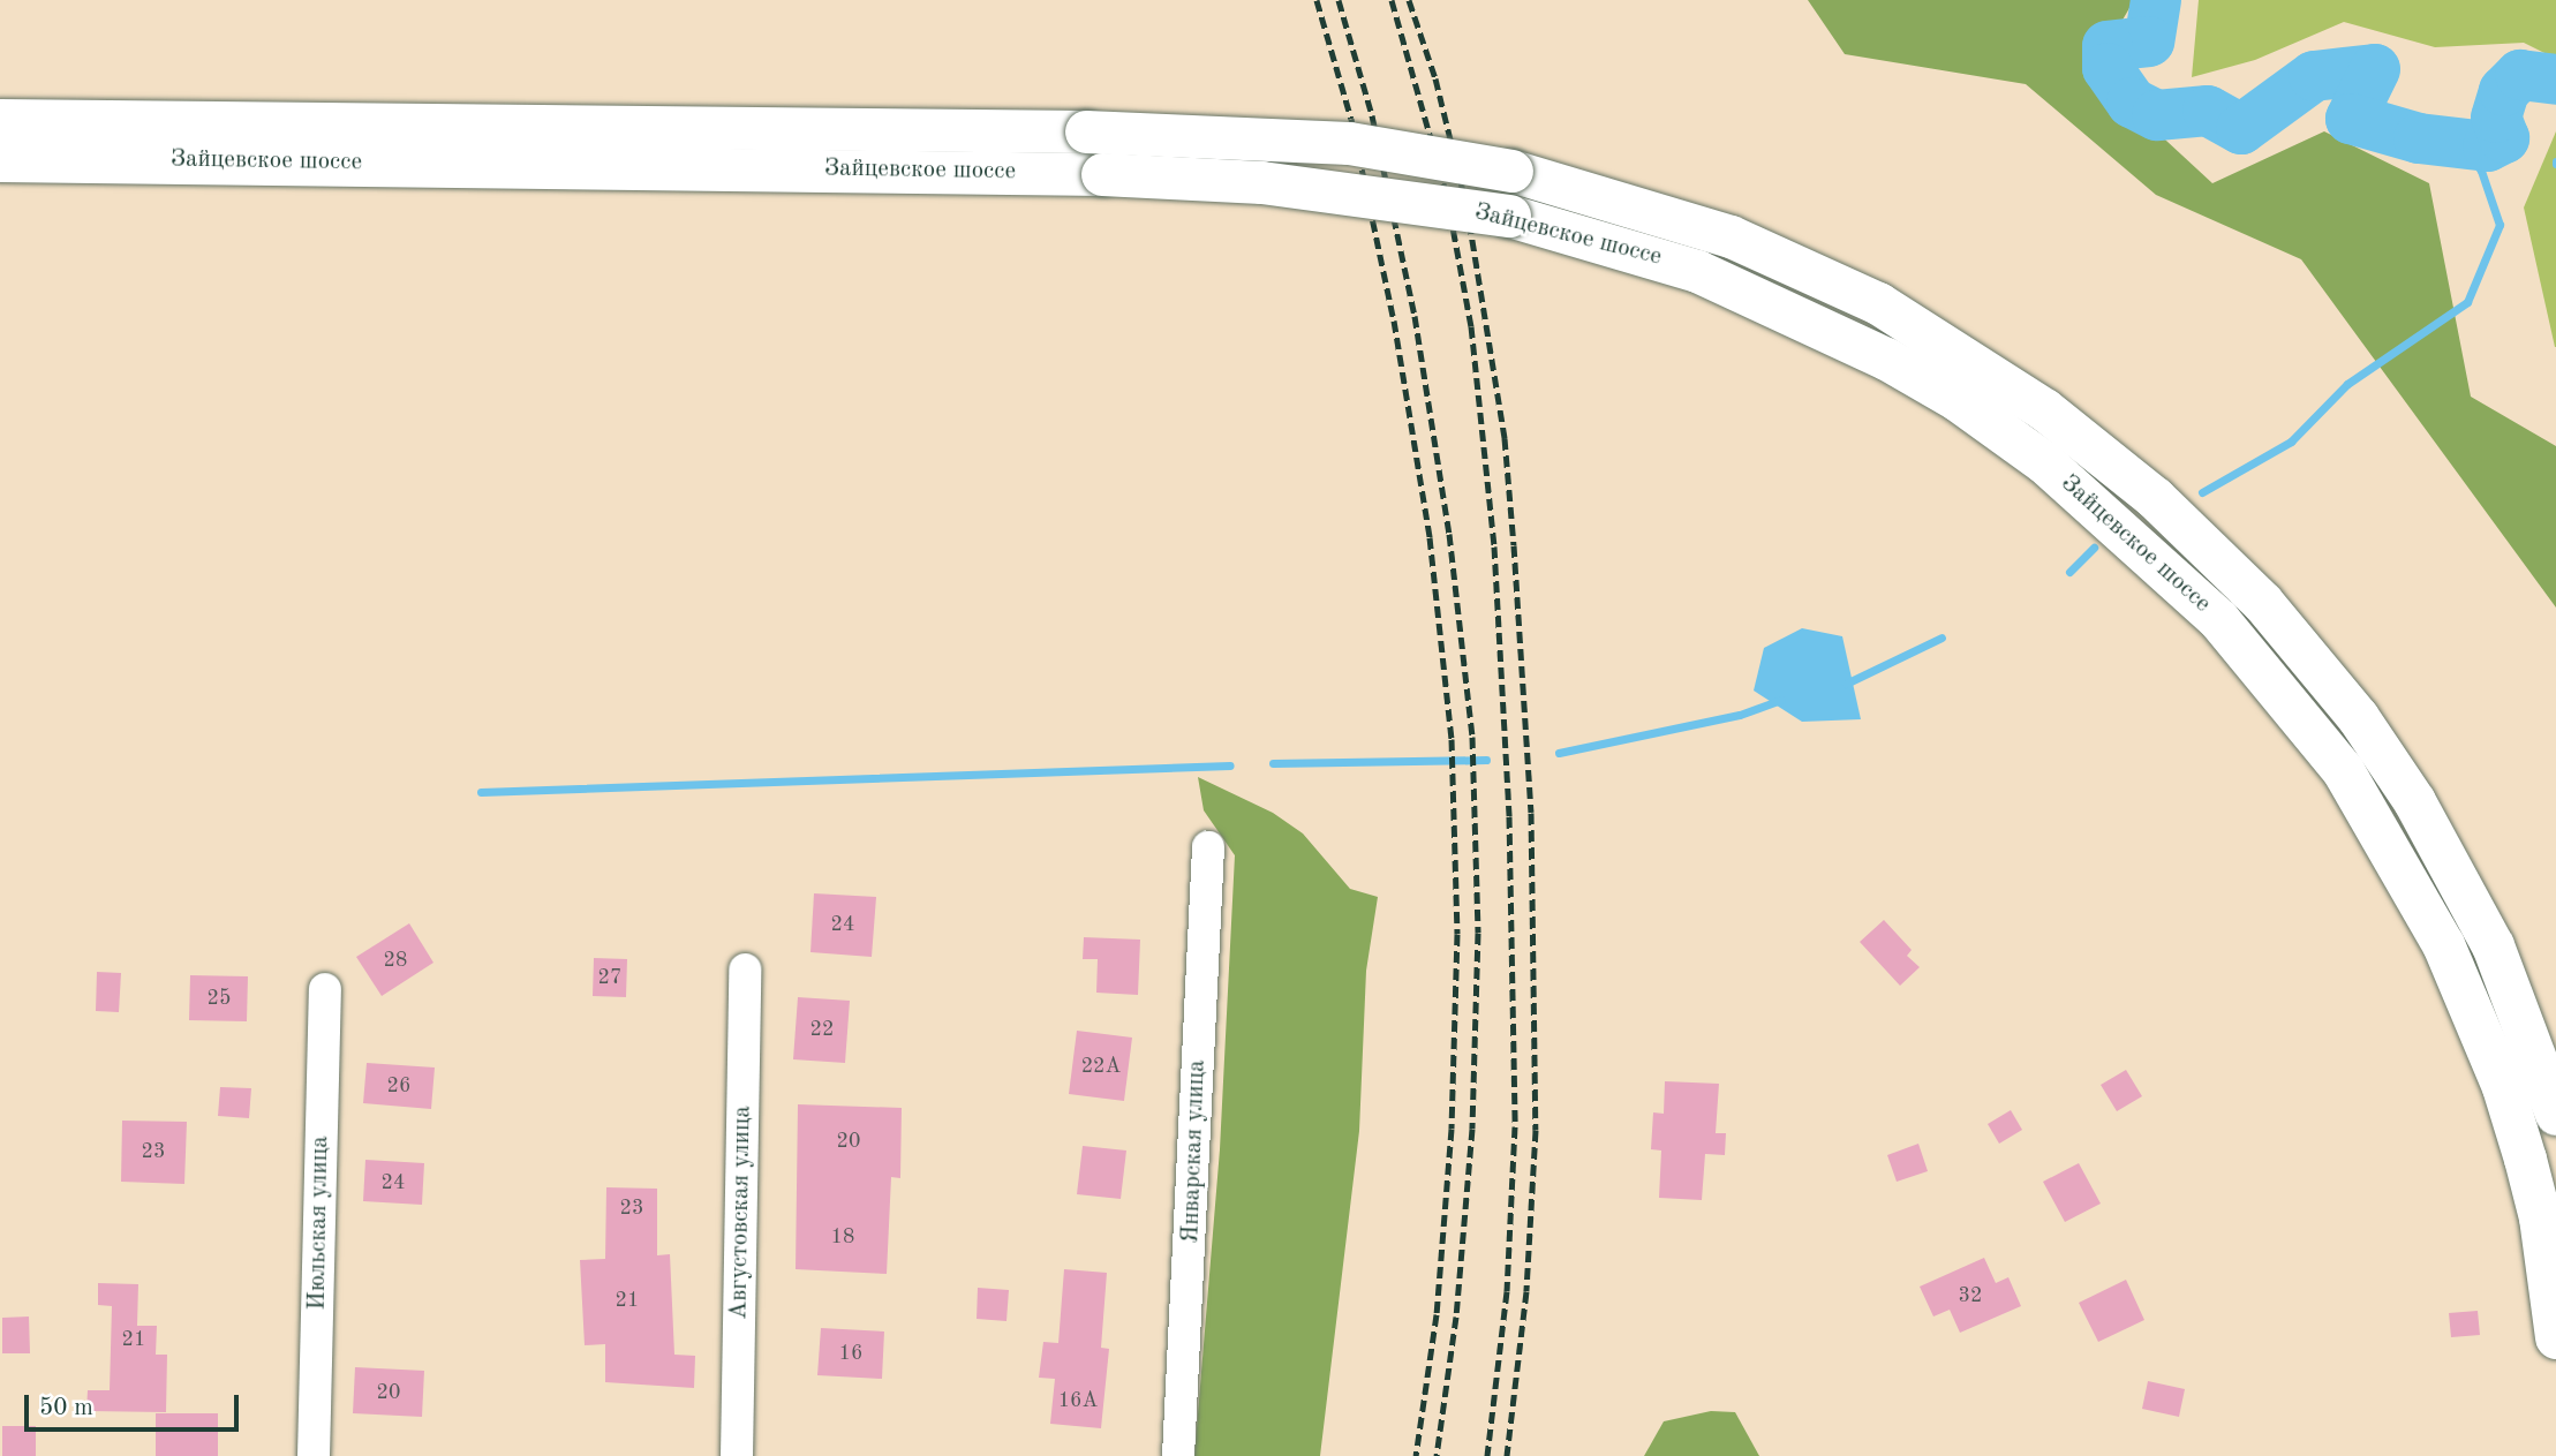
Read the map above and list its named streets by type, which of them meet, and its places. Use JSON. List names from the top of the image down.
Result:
{
  "streets": {
    "main road": ["Зайцевское шоссе"],
    "street": ["Январская улица", "Августовская улица", "Июльская улица"]
  },
  "house_numbers": [
    "24",
    "28",
    "27",
    "25",
    "22",
    "22А",
    "26",
    "20",
    "23",
    "24",
    "23",
    "18",
    "32",
    "21",
    "21",
    "16",
    "20",
    "16А"
  ],
  "scale_bar": "50 m"
}
